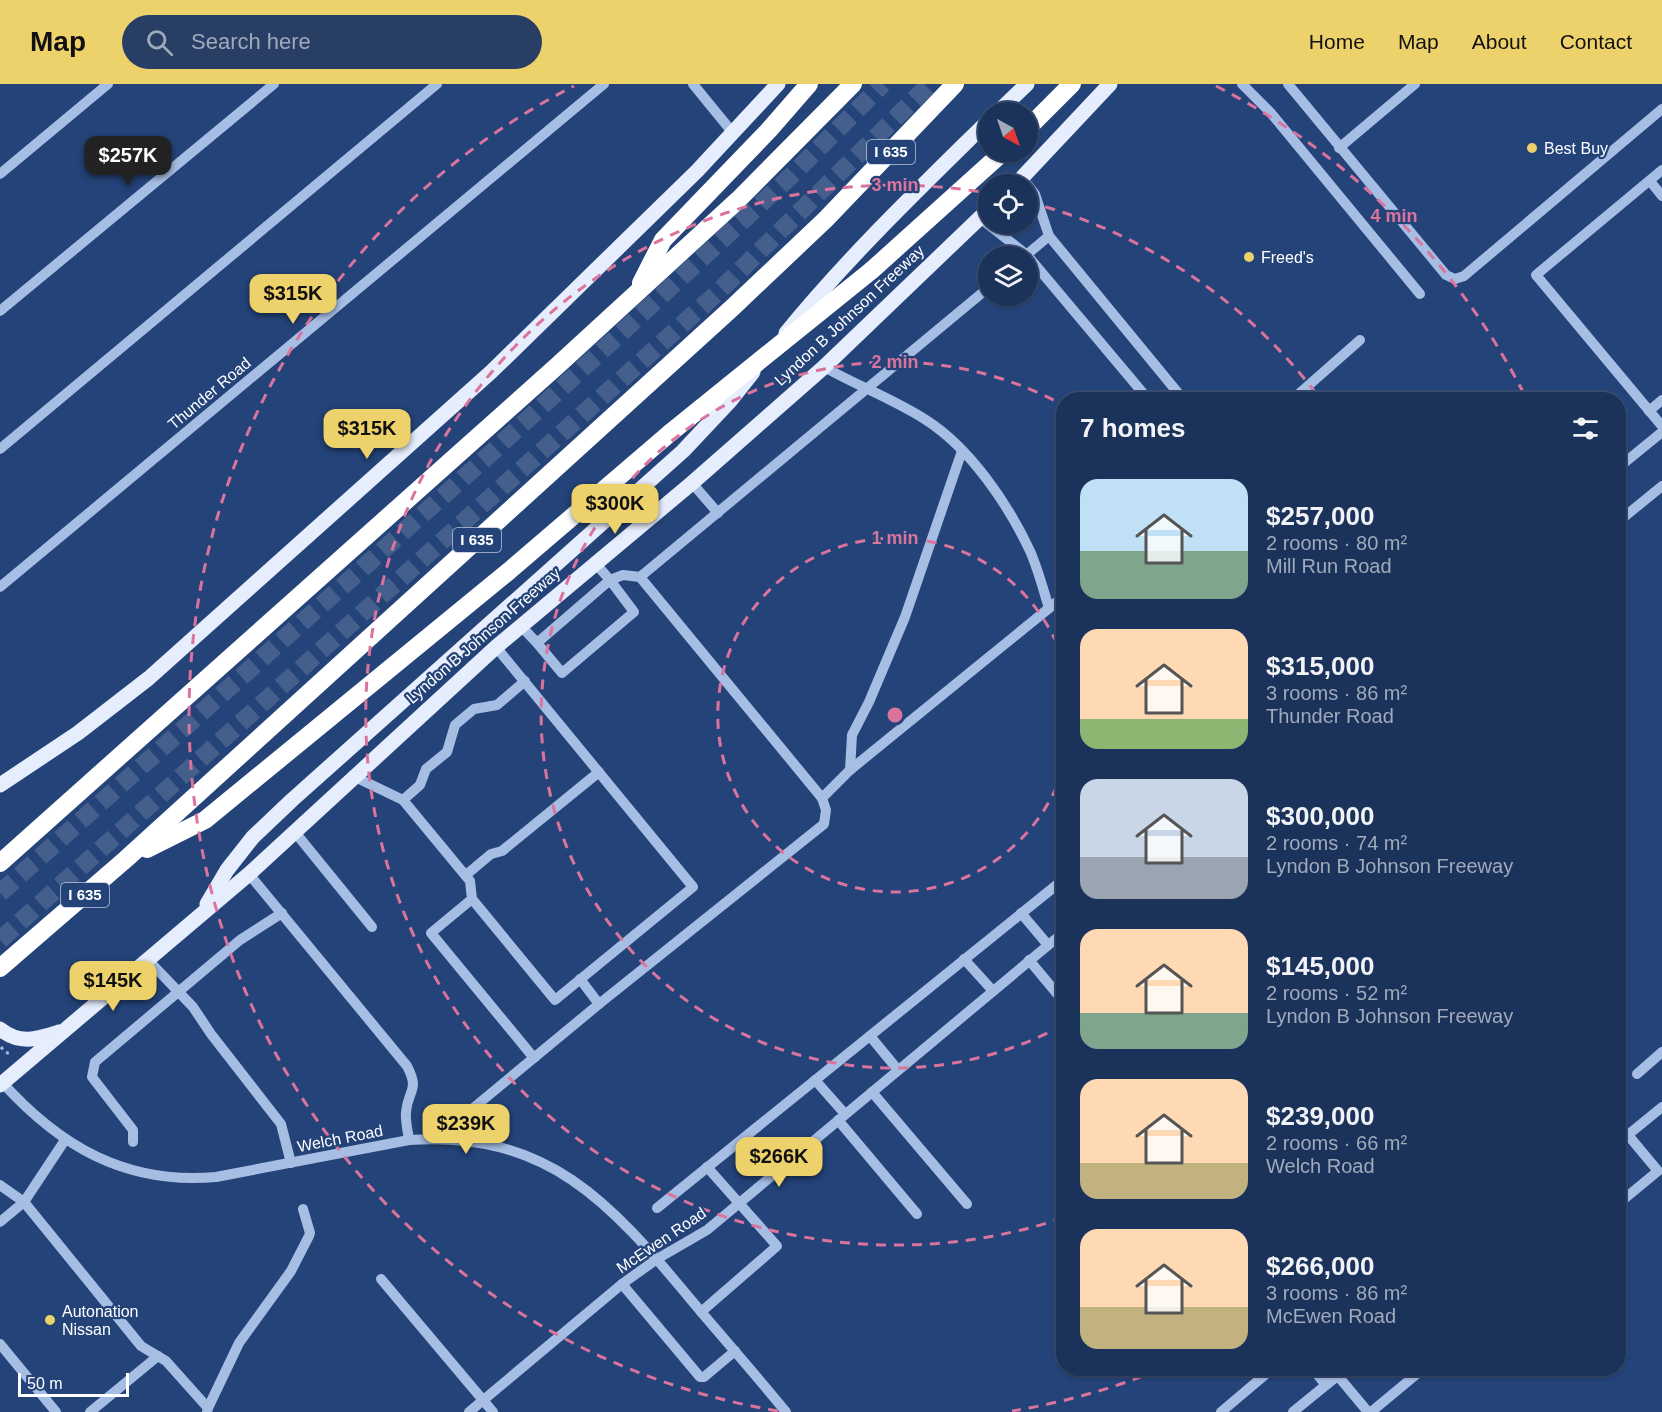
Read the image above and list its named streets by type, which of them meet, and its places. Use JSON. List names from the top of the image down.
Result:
{
  "streets": {
    "highway": ["I 635"],
    "main road": ["Lyndon B Johnson Freeway"],
    "street": ["Thunder Road", "Welch Road", "McEwen Road"]
  },
  "crossings": [
    ["Lyndon B Johnson Freeway", "Welch Road"],
    ["Welch Road", "McEwen Road"]
  ],
  "places": ["Best Buy", "Freed's", "Autonation Nissan"],
  "scale_bar": "50 m",
  "north": "bottom right",
  "page": {
    "header": "Map",
    "search": "Search here",
    "nav": [
      "Home",
      "Map",
      "About",
      "Contact"
    ],
    "price": [
      "$257K",
      "$315K",
      "$315K",
      "$300K",
      "$145K",
      "$239K",
      "$266K"
    ],
    "heading": "7 homes",
    "list": [
      {
        "name": "$257,000",
        "note": "2 rooms · 80 m² · Mill Run Road"
      },
      {
        "name": "$315,000",
        "note": "3 rooms · 86 m² · Thunder Road"
      },
      {
        "name": "$300,000",
        "note": "2 rooms · 74 m² · Lyndon B Johnson Freeway"
      },
      {
        "name": "$145,000",
        "note": "2 rooms · 52 m² · Lyndon B Johnson Freeway"
      },
      {
        "name": "$239,000",
        "note": "2 rooms · 66 m² · Welch Road"
      },
      {
        "name": "$266,000",
        "note": "3 rooms · 86 m² · McEwen Road"
      }
    ],
    "scale": "50 m"
  },
  "rings": [
    "3 min",
    "4 min",
    "2 min",
    "1 min"
  ]
}
